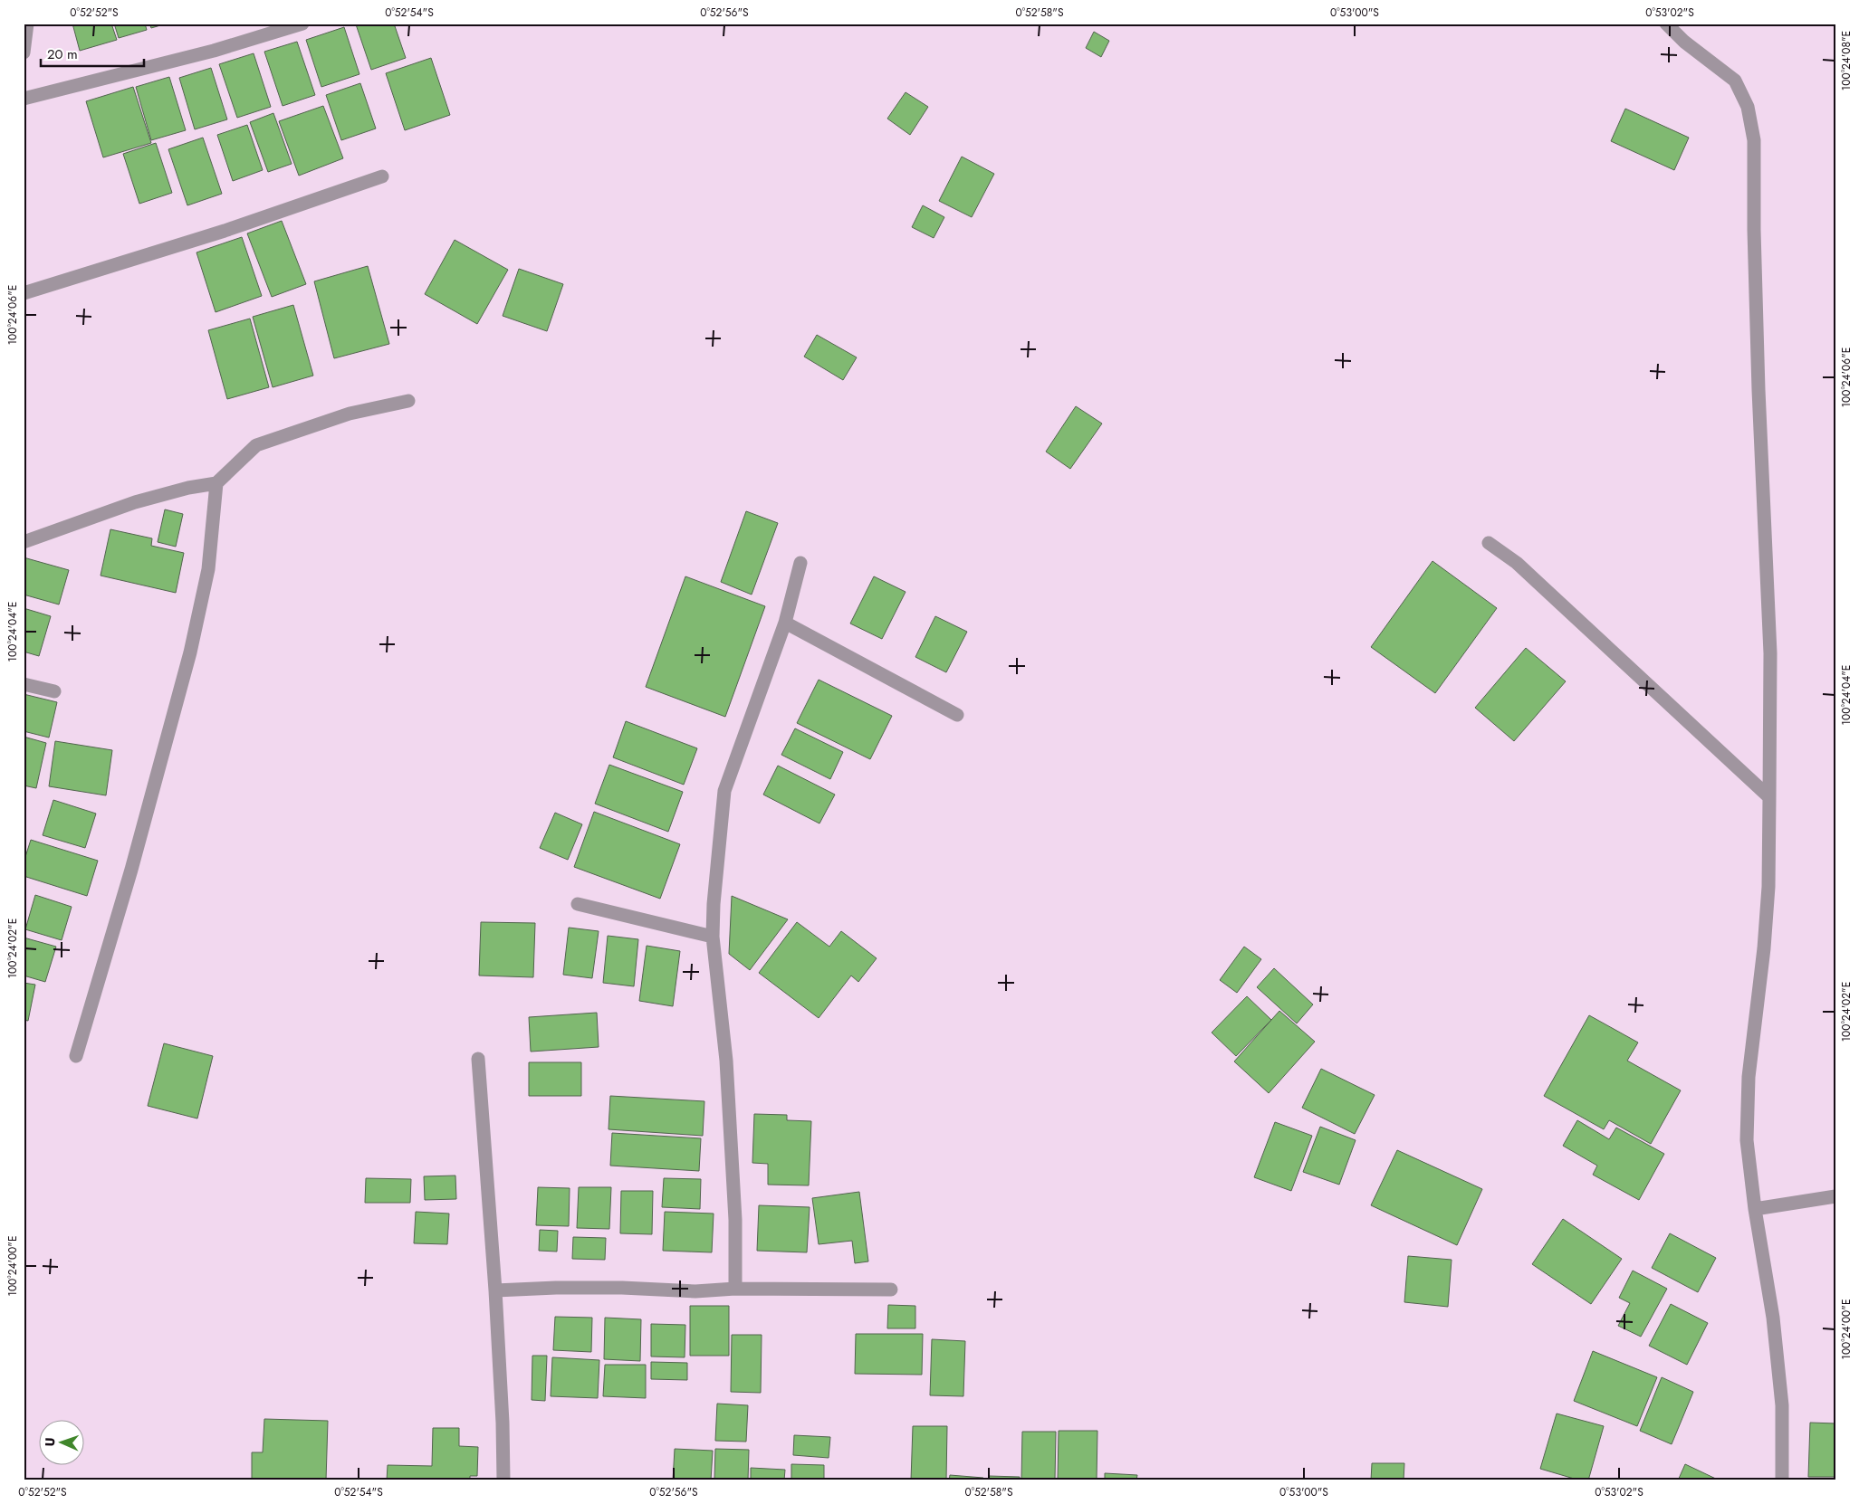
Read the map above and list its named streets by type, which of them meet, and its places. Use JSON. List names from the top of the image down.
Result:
{
  "scale_bar": "20 m",
  "north": "left",
  "coordinates": [
    "0°52'52\"S",
    "0°52'54\"S",
    "0°52'56\"S",
    "0°52'58\"S",
    "0°53'00\"S",
    "0°53'02\"S",
    "100°24'08\"E",
    "100°24'06\"E",
    "100°24'04\"E",
    "100°24'02\"E",
    "100°24'00\"E"
  ]
}
